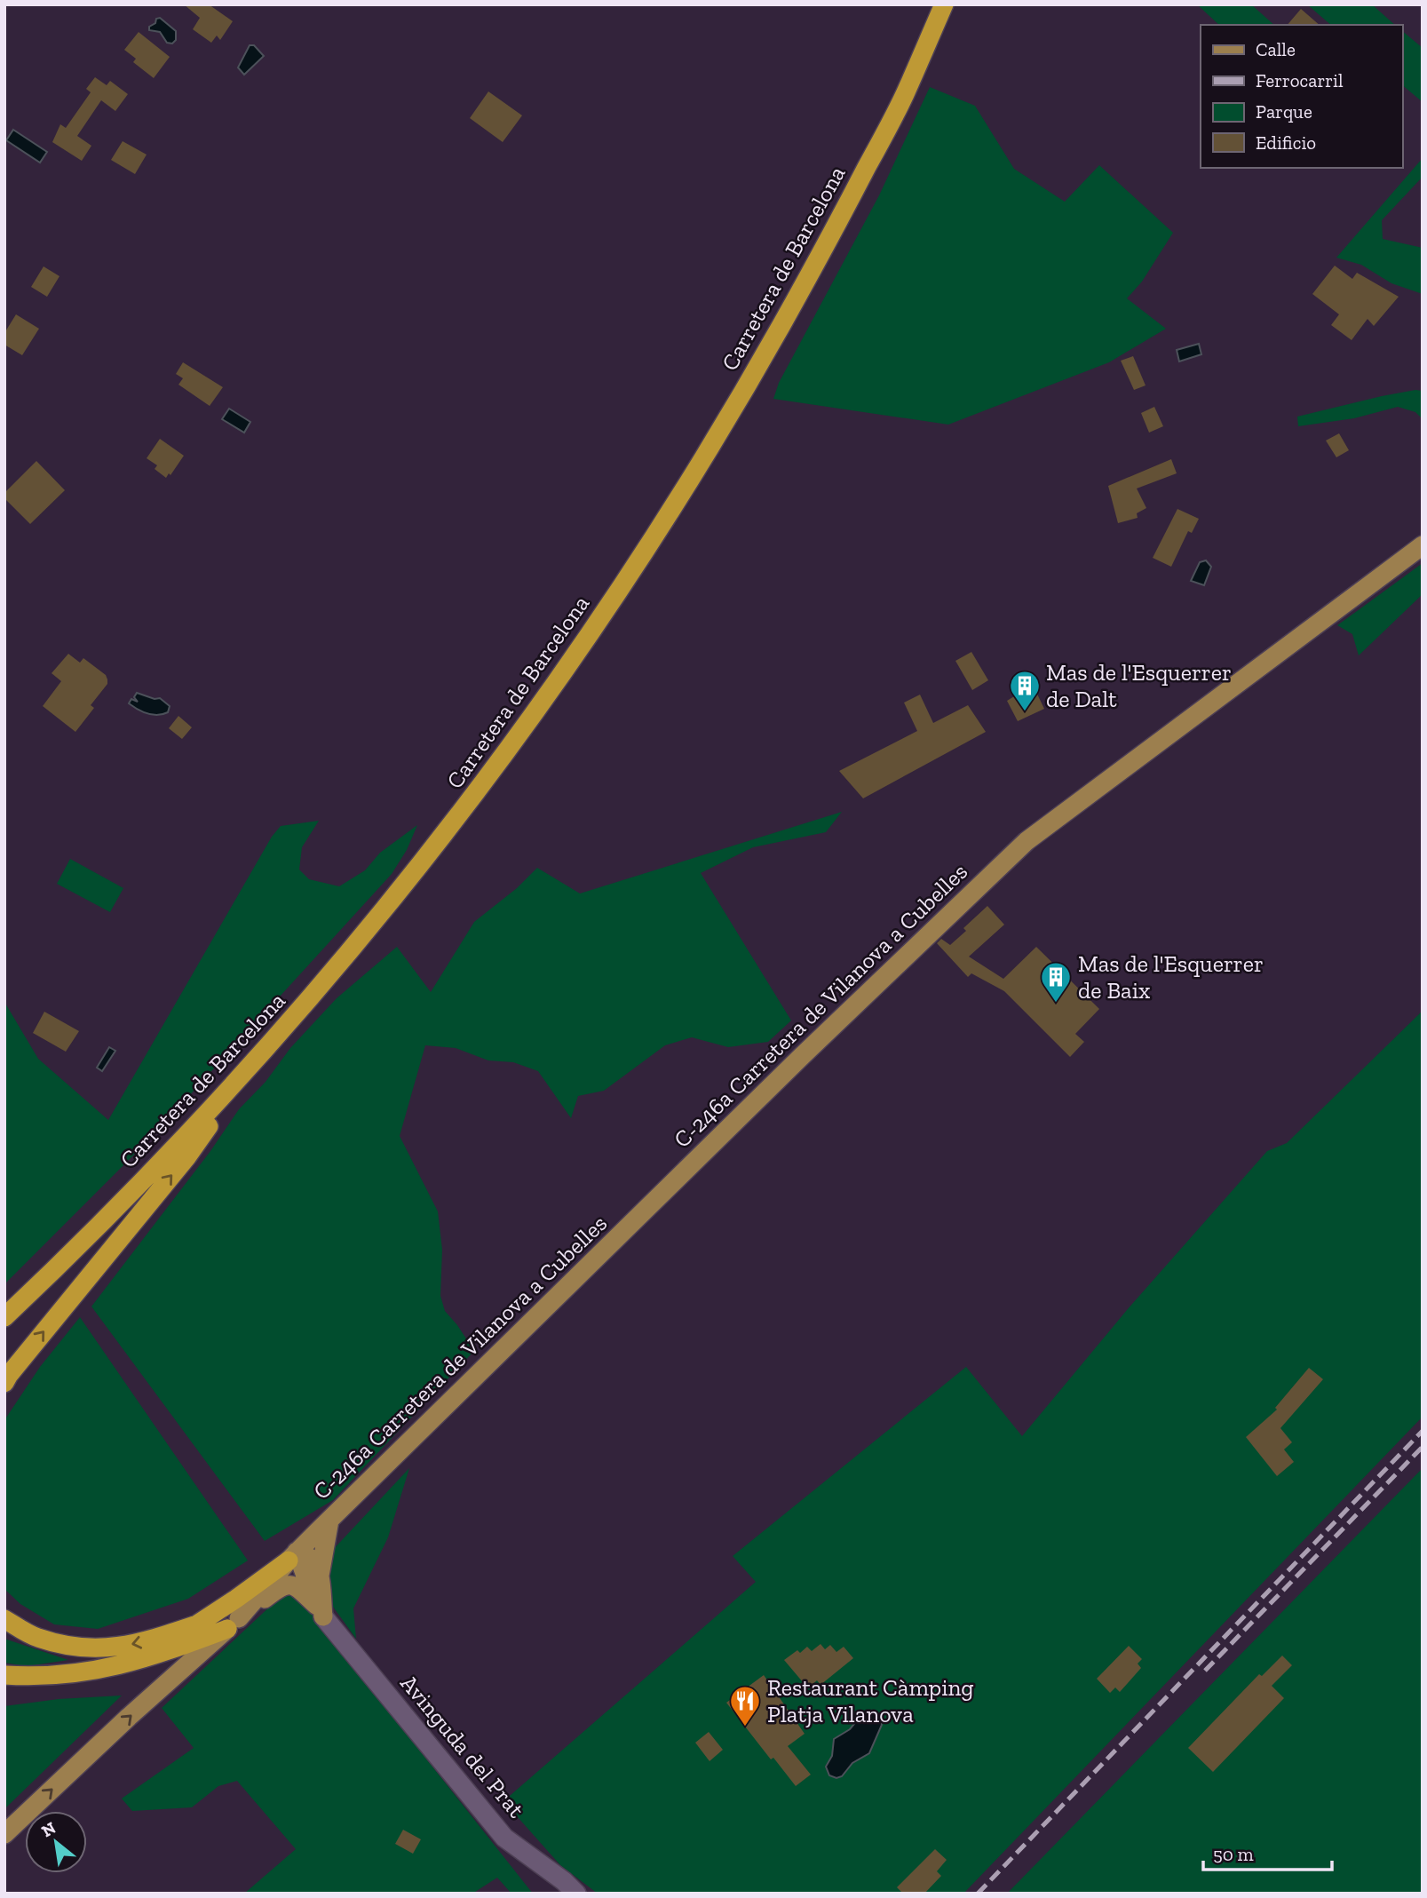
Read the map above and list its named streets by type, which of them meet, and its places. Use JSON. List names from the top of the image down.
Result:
{
  "streets": {
    "highway": ["Carretera de Barcelona"],
    "main road": ["C-246a Carretera de Vilanova a Cubelles"],
    "street": ["Avinguda del Prat"]
  },
  "places": {
    "building": ["Mas de l'Esquerrer de Dalt", "Mas de l'Esquerrer de Baix"],
    "restaurant": ["Restaurant Càmping Platja Vilanova"]
  },
  "legend": [
    "Calle",
    "Ferrocarril",
    "Parque",
    "Edificio"
  ],
  "scale_bar": "50 m",
  "north": "top left"
}
